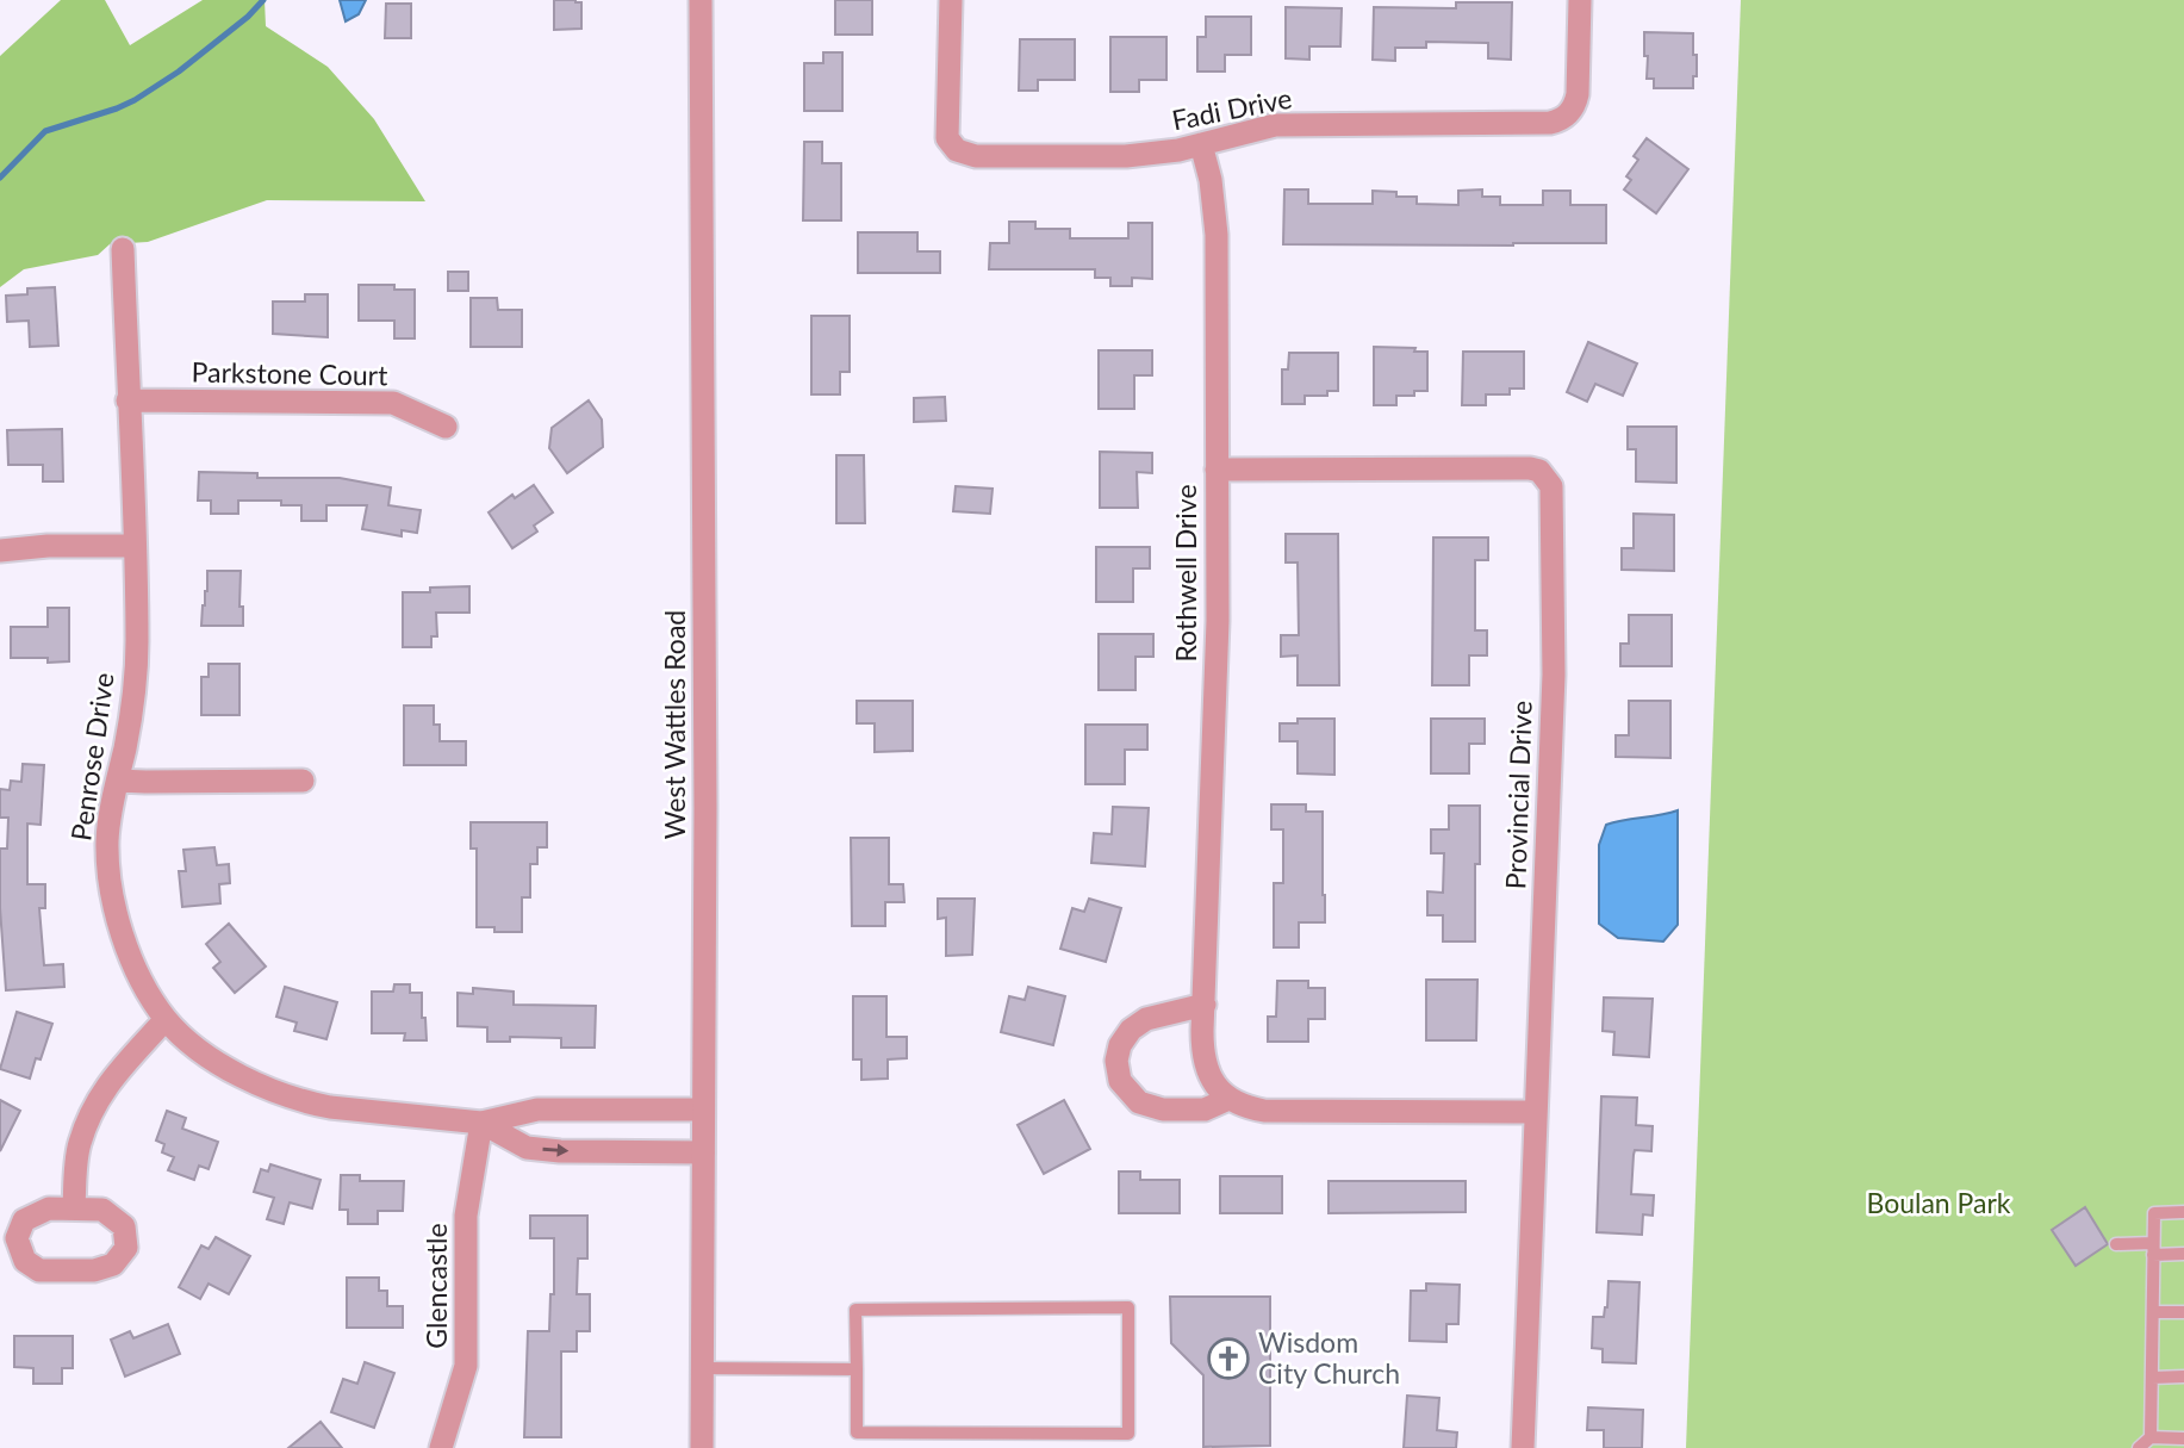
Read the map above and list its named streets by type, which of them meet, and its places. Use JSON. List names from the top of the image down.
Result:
{
  "streets": {
    "street": [
      "Fadi Drive",
      "Parkstone Court",
      "Rothwell Drive",
      "West Wattles Road",
      "Penrose Drive",
      "Provincial Drive",
      "Glencastle"
    ]
  },
  "crossings": [
    ["Fadi Drive", "Rothwell Drive"],
    ["Parkstone Court", "Penrose Drive"],
    ["Rothwell Drive", "Provincial Drive"],
    ["West Wattles Road", "Penrose Drive"],
    ["Penrose Drive", "Glencastle"]
  ],
  "parks": ["Boulan Park"],
  "places": {
    "church": ["Wisdom City Church"]
  }
}
